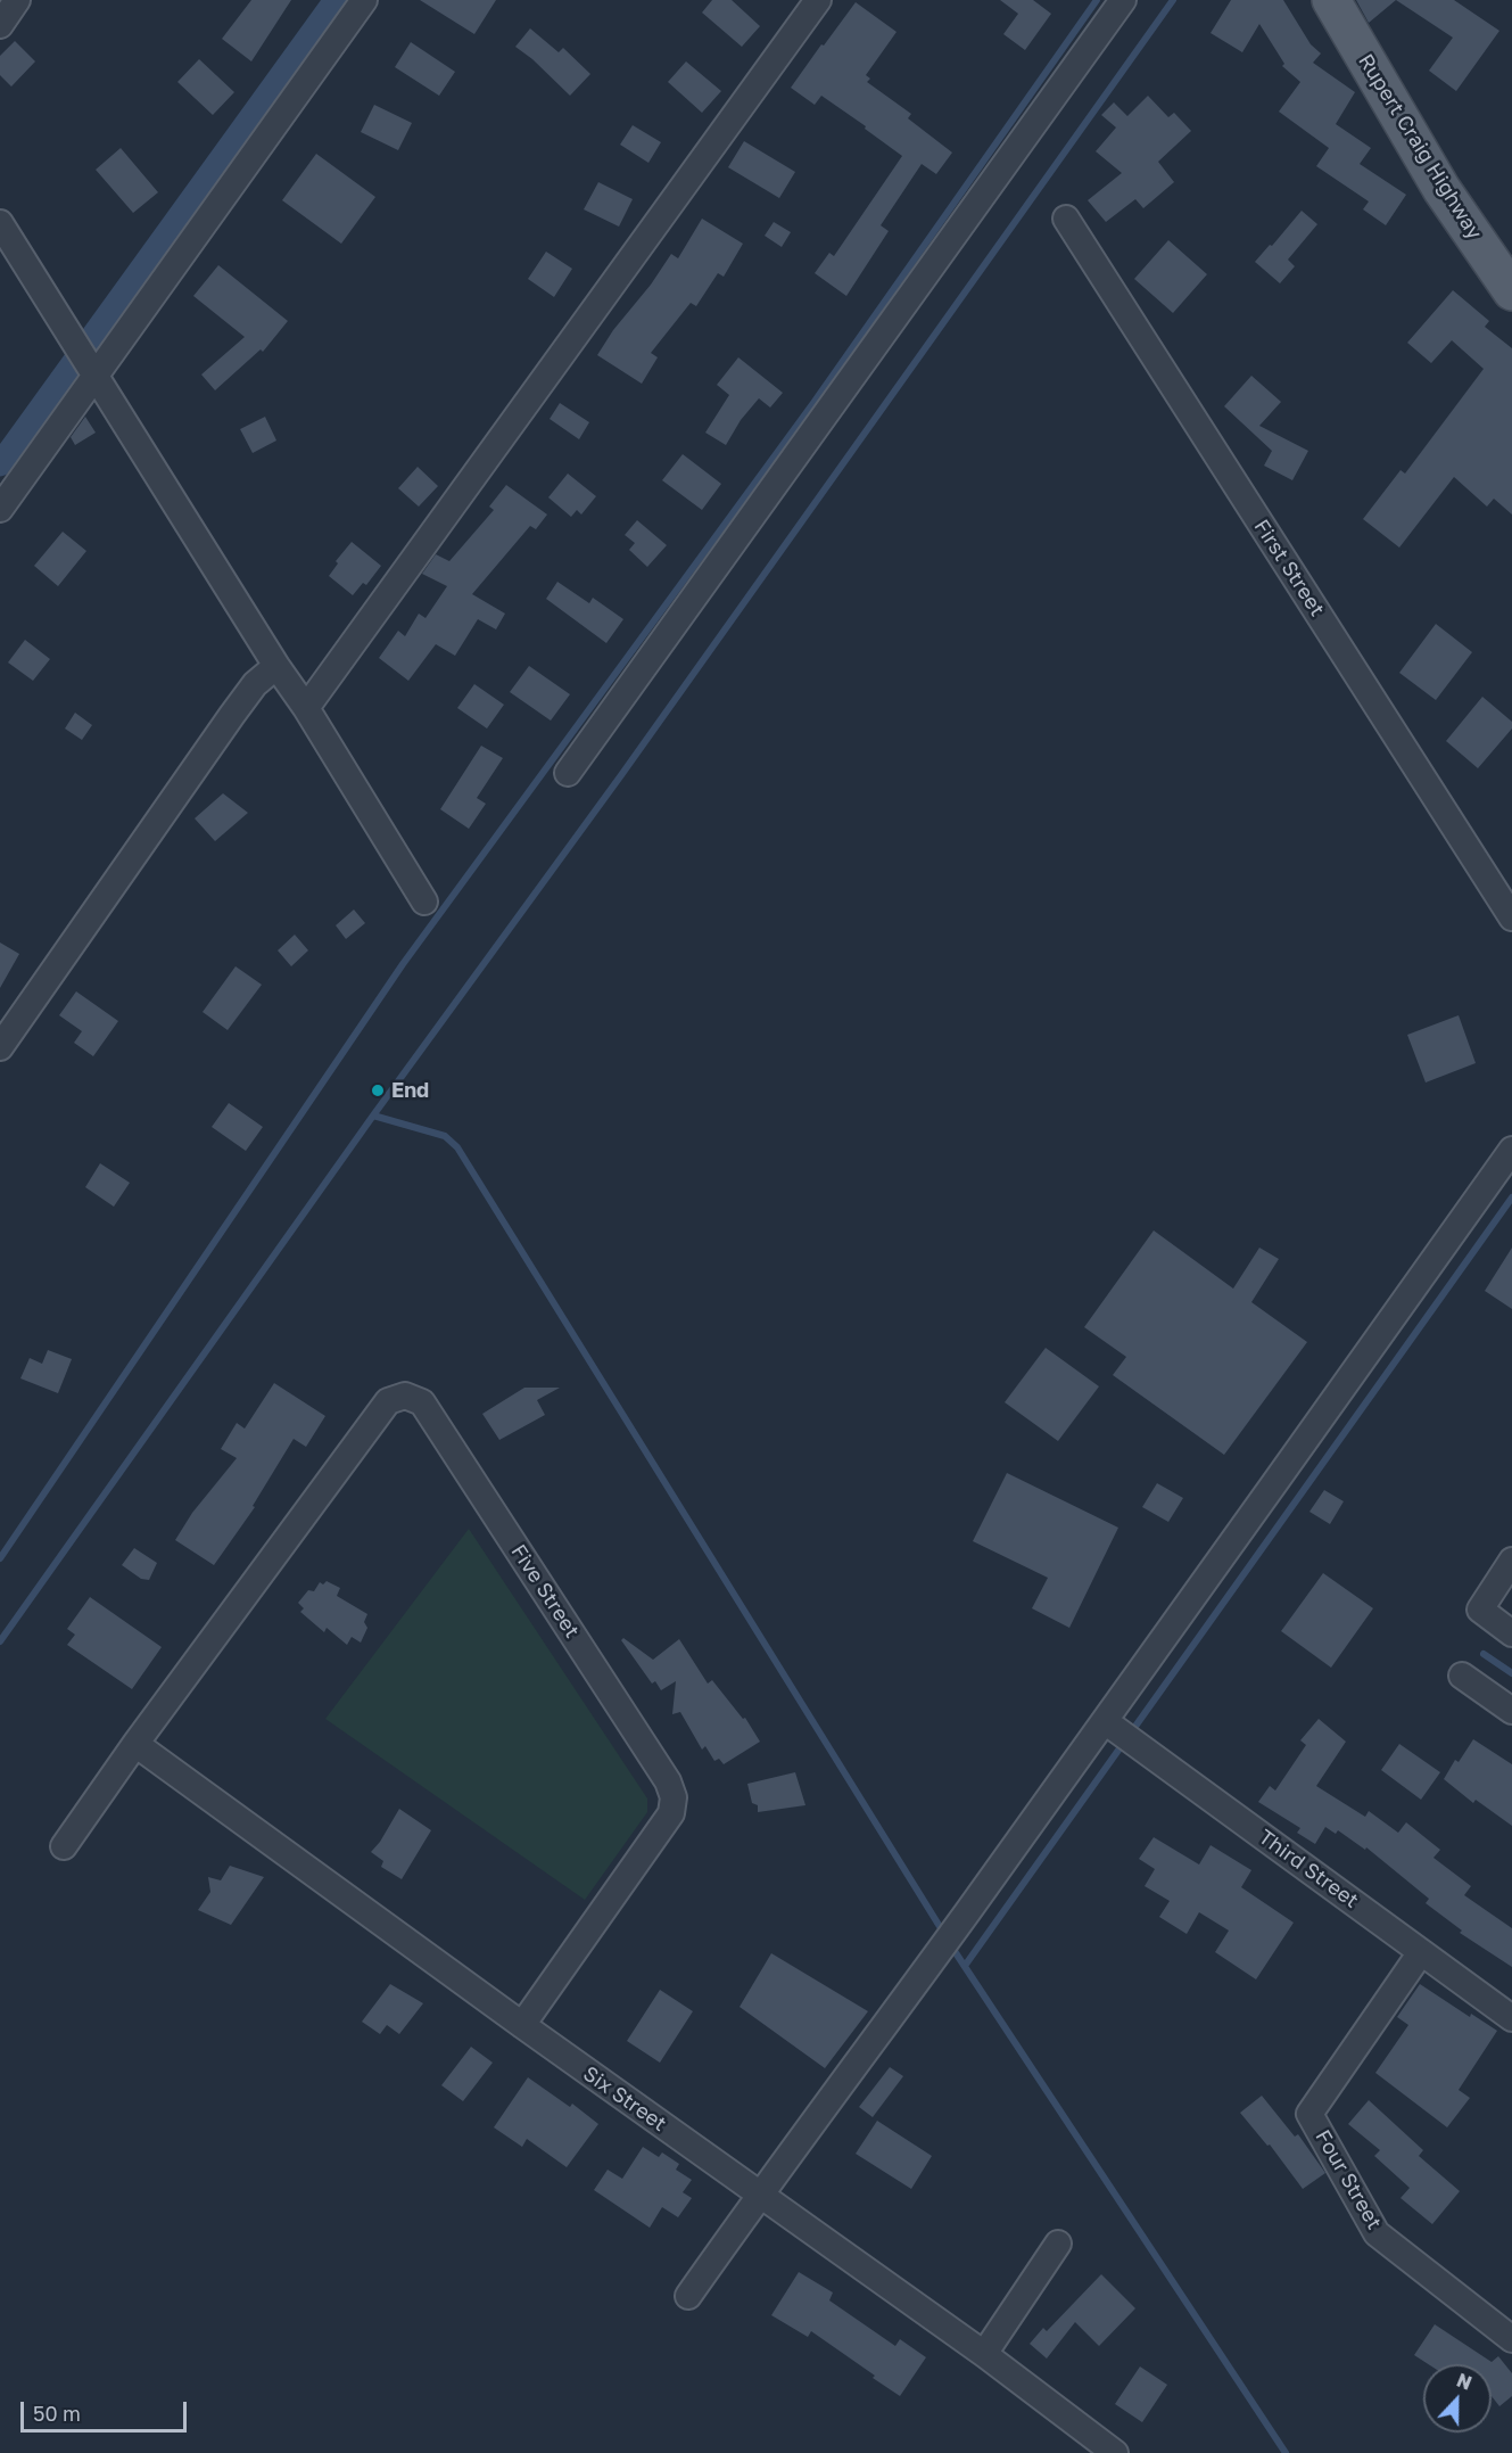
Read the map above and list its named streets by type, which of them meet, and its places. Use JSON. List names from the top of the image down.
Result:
{
  "streets": {
    "main road": ["Rupert Craig Highway"],
    "street": [
      "First Street",
      "Five Street",
      "Third Street",
      "Six Street",
      "Four Street"
    ]
  },
  "crossings": [
    ["Five Street", "Six Street"],
    ["Third Street", "Four Street"]
  ],
  "places": ["End"],
  "scale_bar": "50 m",
  "north": "top"
}
